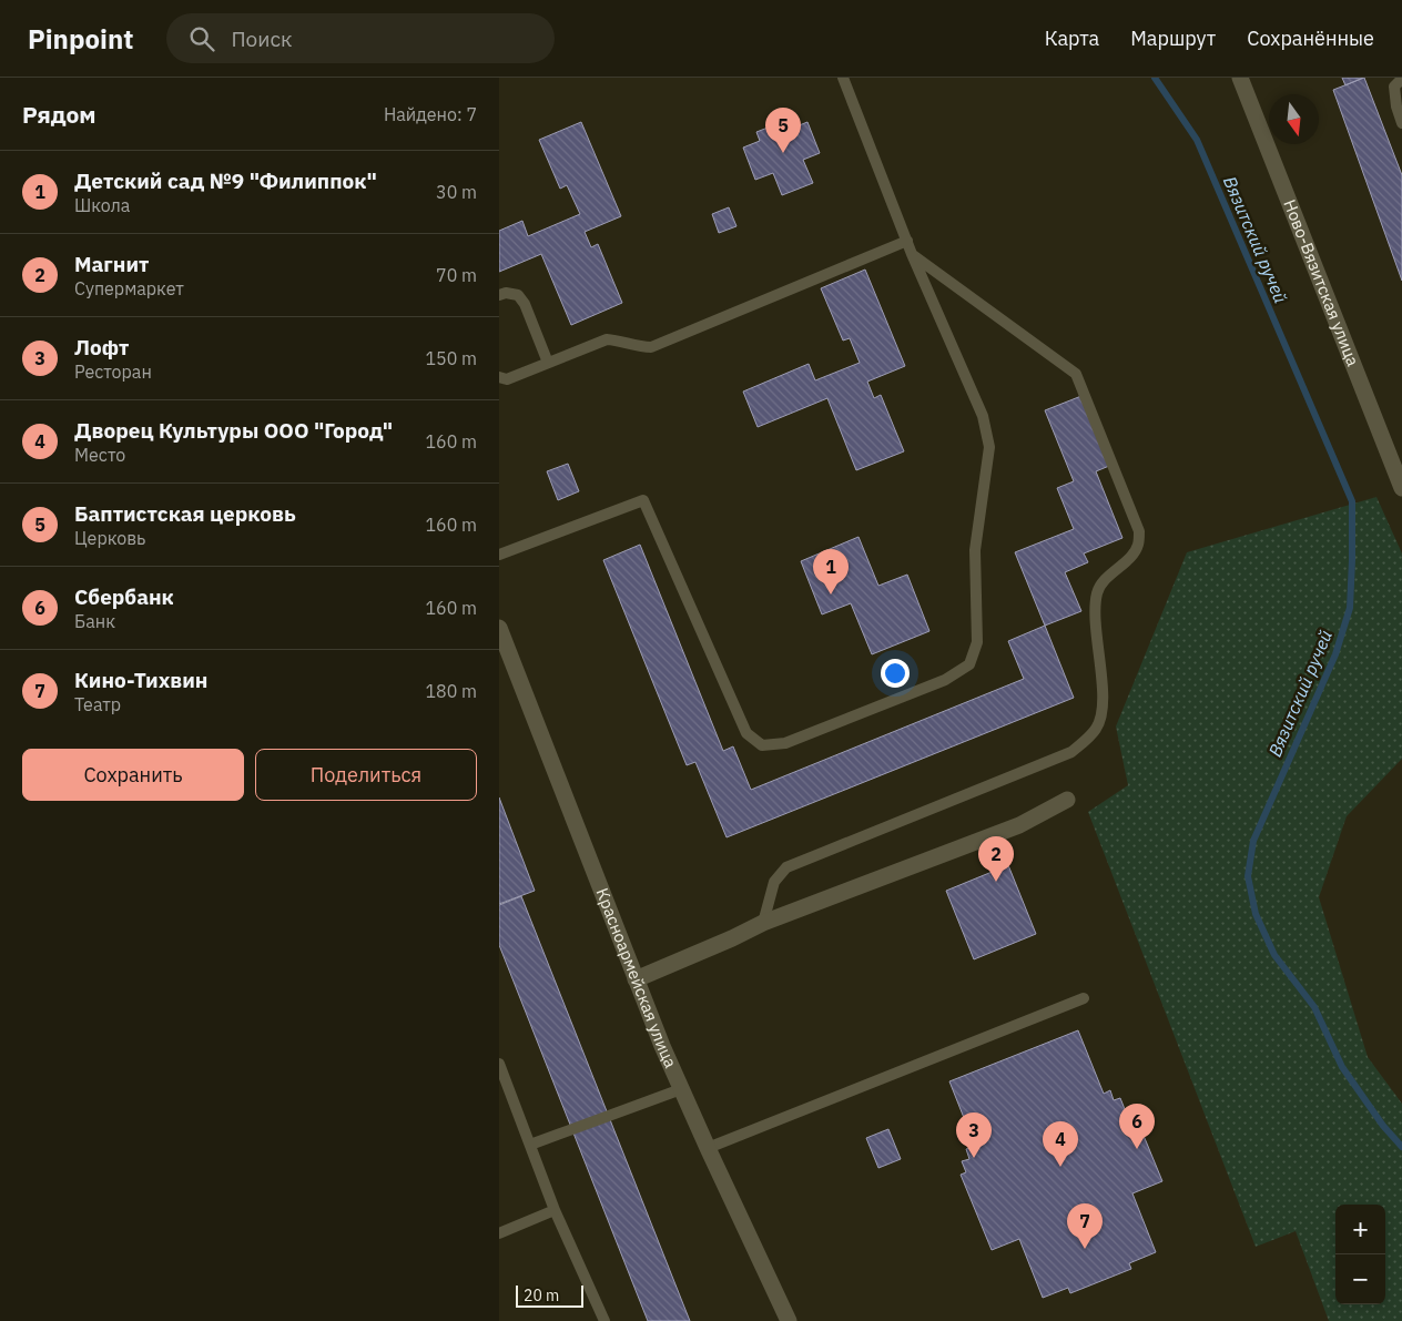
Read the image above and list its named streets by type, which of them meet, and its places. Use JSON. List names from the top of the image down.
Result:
{
  "streets": {
    "street": ["Ново-Вязитская улица", "Красноармейская улица"]
  },
  "water": ["Вязитский ручей"],
  "scale_bar": "20 m",
  "north": "bottom",
  "page": {
    "header": "Pinpoint",
    "search": "Поиск",
    "nav": ["Карта", "Маршрут", "Сохранённые"],
    "heading": ["Рядом", "Найдено: 7"],
    "pins": [
      "5",
      "1",
      "2",
      "6",
      "3",
      "4",
      "7"
    ],
    "list": [
      {
        "mark": "1",
        "name": "Детский сад №9 \"Филиппок\"",
        "note": "Школа",
        "value": "30 m"
      },
      {
        "mark": "2",
        "name": "Магнит",
        "note": "Супермаркет",
        "value": "70 m"
      },
      {
        "mark": "3",
        "name": "Лофт",
        "note": "Ресторан",
        "value": "150 m"
      },
      {
        "mark": "4",
        "name": "Дворец Культуры ООО \"Город\"",
        "note": "Место",
        "value": "160 m"
      },
      {
        "mark": "5",
        "name": "Баптистская церковь",
        "note": "Церковь",
        "value": "160 m"
      },
      {
        "mark": "6",
        "name": "Сбербанк",
        "note": "Банк",
        "value": "160 m"
      },
      {
        "mark": "7",
        "name": "Кино-Тихвин",
        "note": "Театр",
        "value": "180 m"
      }
    ],
    "buttons": ["Сохранить", "Поделиться"],
    "map_buttons": ["+", "−"],
    "scale": "20 m"
  }
}
